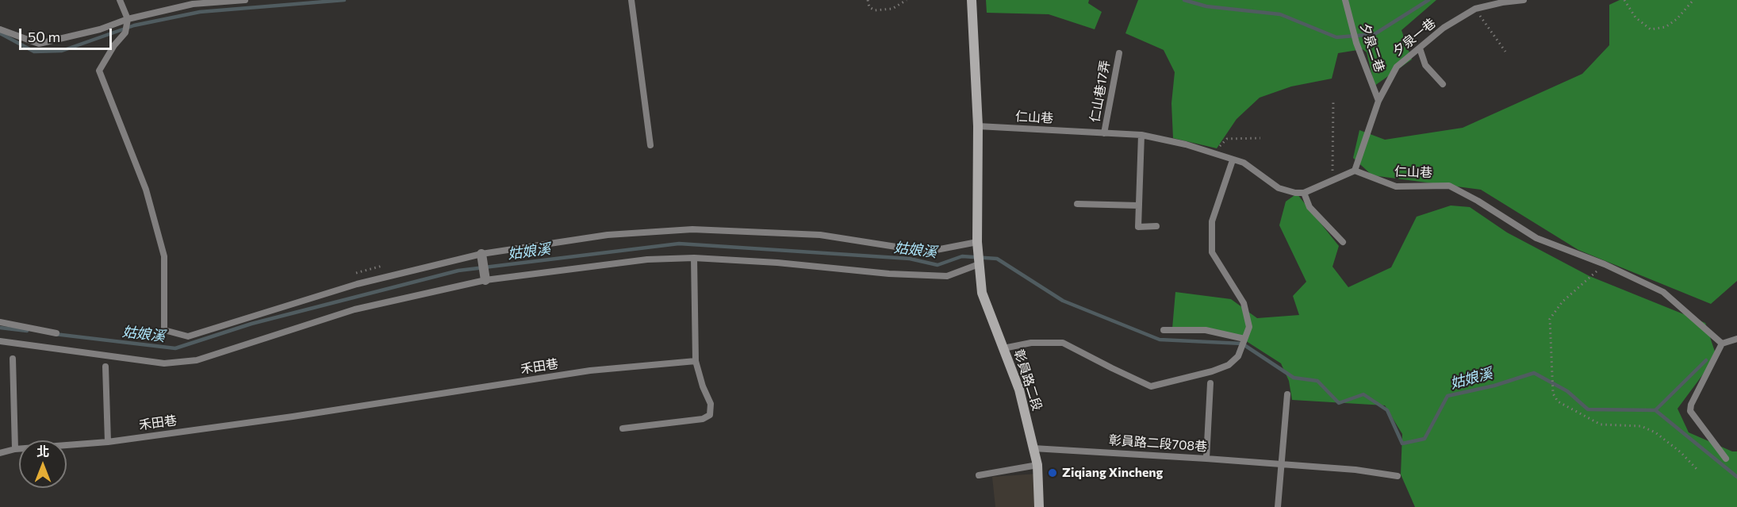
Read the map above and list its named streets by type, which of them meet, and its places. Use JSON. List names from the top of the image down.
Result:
{
  "streets": {
    "main road": ["彰員路二段"],
    "lane": [
      "夕泉一巷",
      "夕泉二巷",
      "仁山巷17弄",
      "仁山巷",
      "禾田巷",
      "彰員路二段708巷"
    ]
  },
  "crossings": [
    ["夕泉一巷", "夕泉二巷"],
    ["夕泉一巷", "仁山巷"],
    ["仁山巷17弄", "仁山巷"],
    ["彰員路二段", "彰員路二段708巷"]
  ],
  "water": ["姑娘溪"],
  "places": ["Ziqiang Xincheng"],
  "scale_bar": "50 m",
  "north": "top"
}
